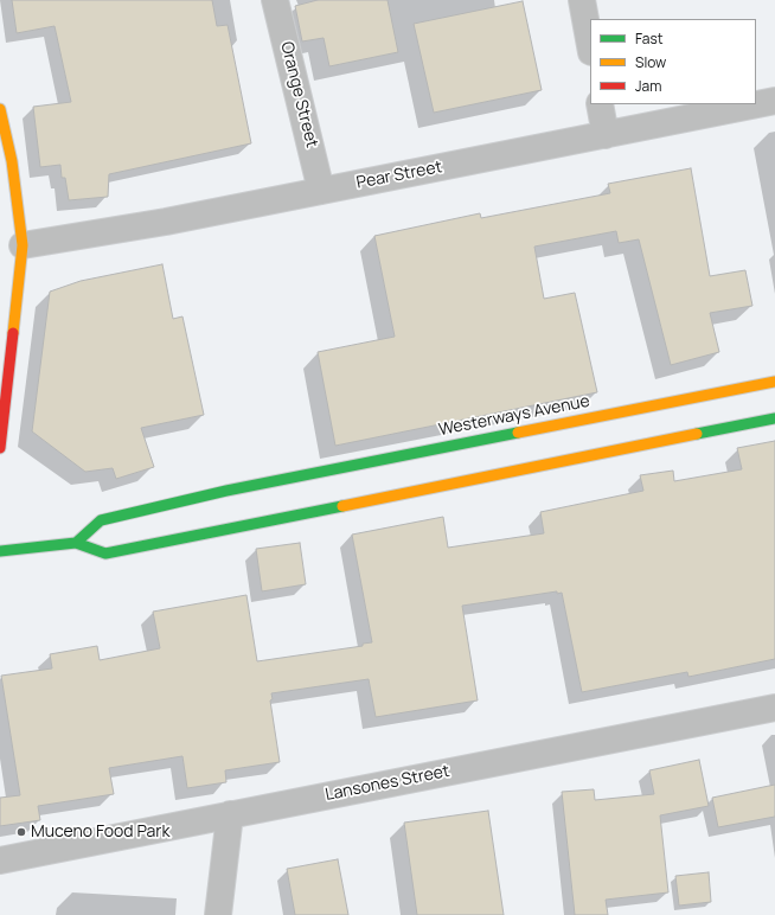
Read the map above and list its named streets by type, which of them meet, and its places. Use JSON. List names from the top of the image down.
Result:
{
  "streets": {
    "street": [
      "Orange Street",
      "Pear Street",
      "Westerways Avenue",
      "Lansones Street"
    ]
  },
  "crossings": [
    ["Orange Street", "Pear Street"]
  ],
  "places": ["Muceno Food Park"],
  "legend": ["Fast", "Slow", "Jam"]
}
